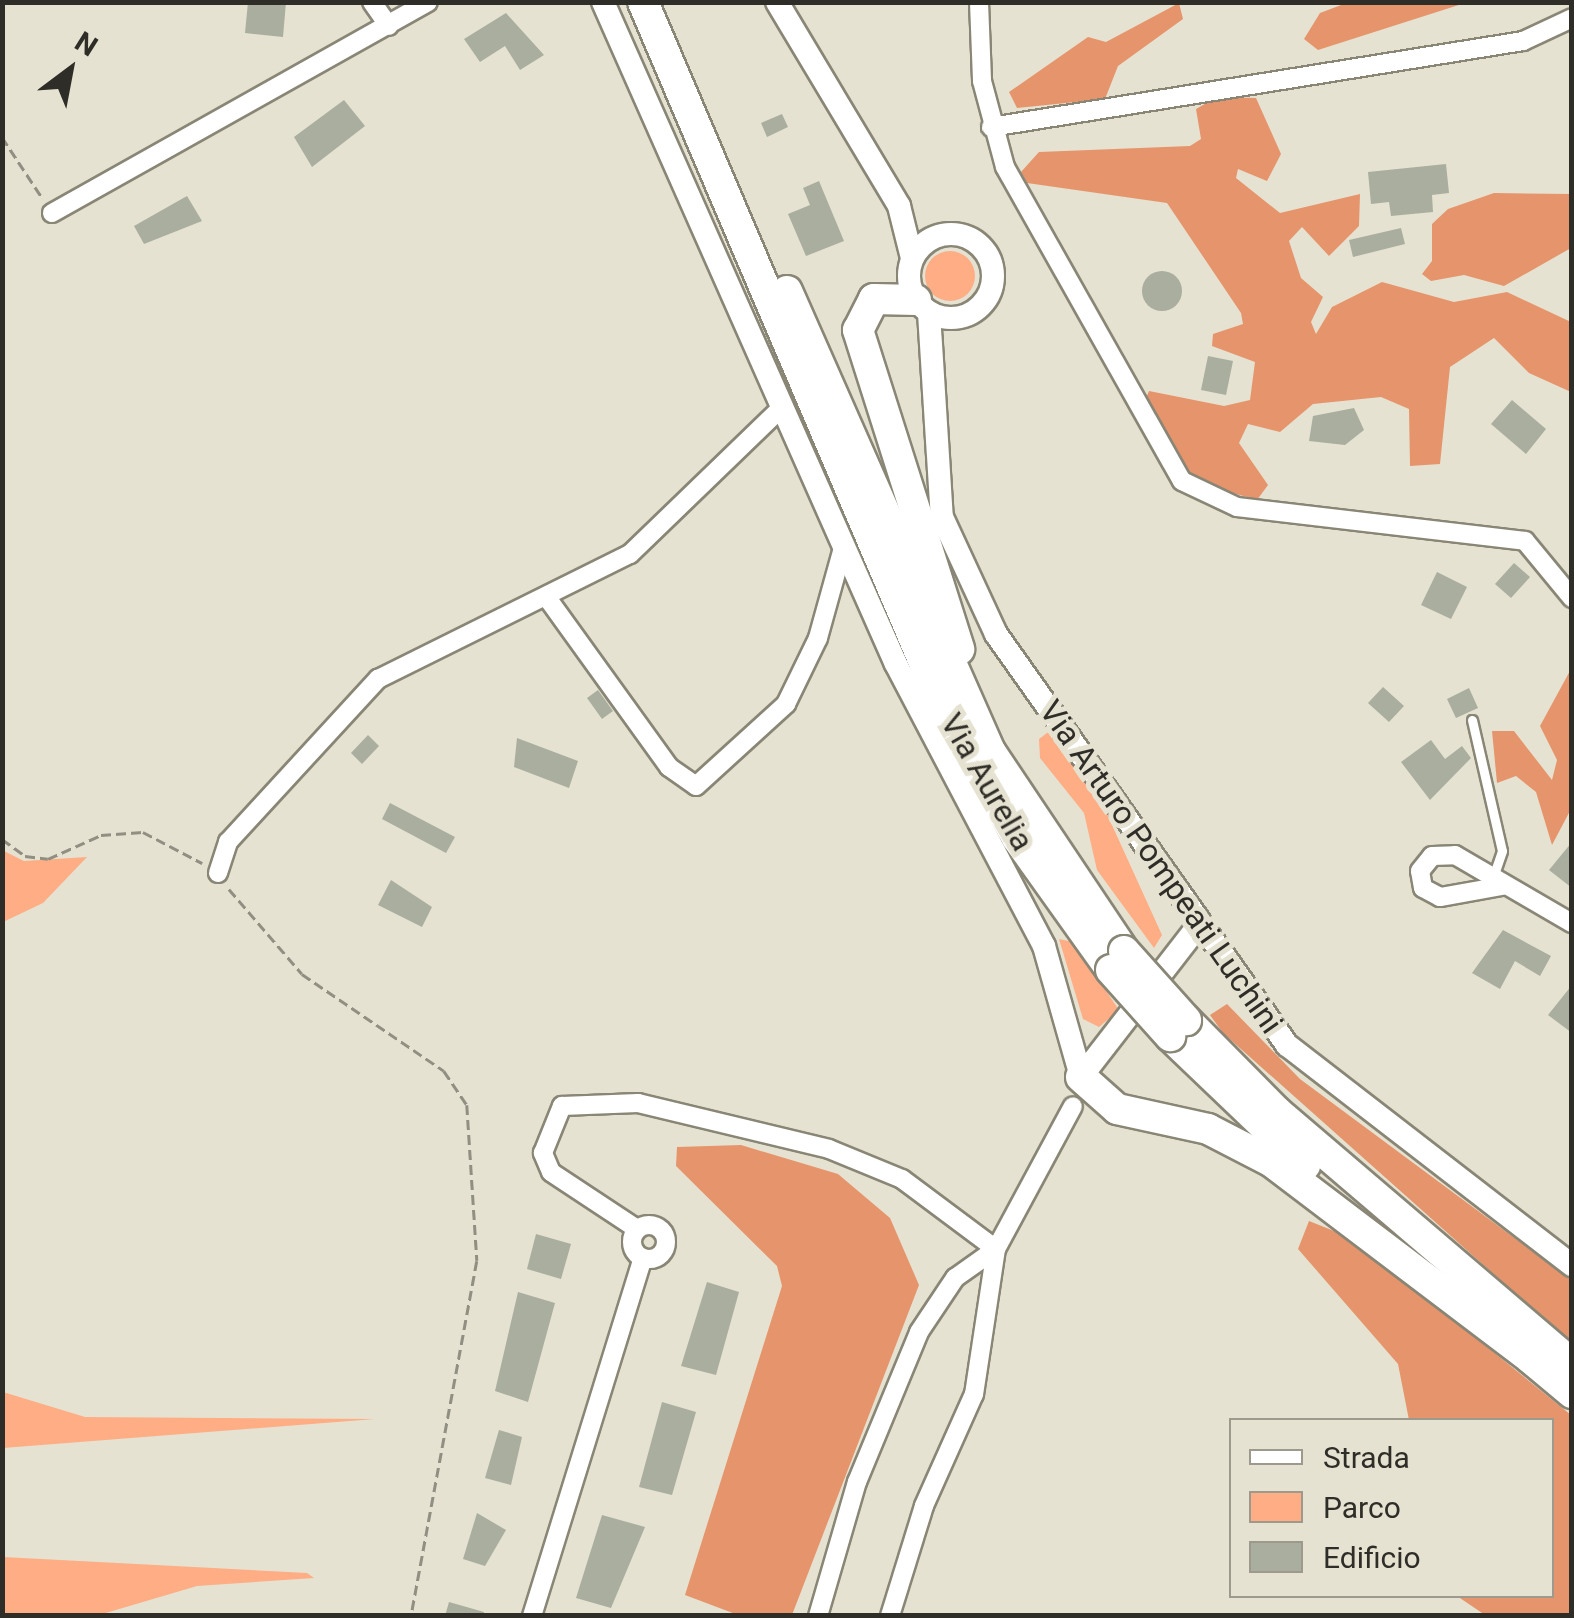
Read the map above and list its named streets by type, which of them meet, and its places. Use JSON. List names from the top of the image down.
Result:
{
  "streets": {
    "highway": ["Via Aurelia"],
    "street": ["Via Arturo Pompeati Luchini"]
  },
  "legend": ["Strada", "Parco", "Edificio"],
  "north": "top right"
}
